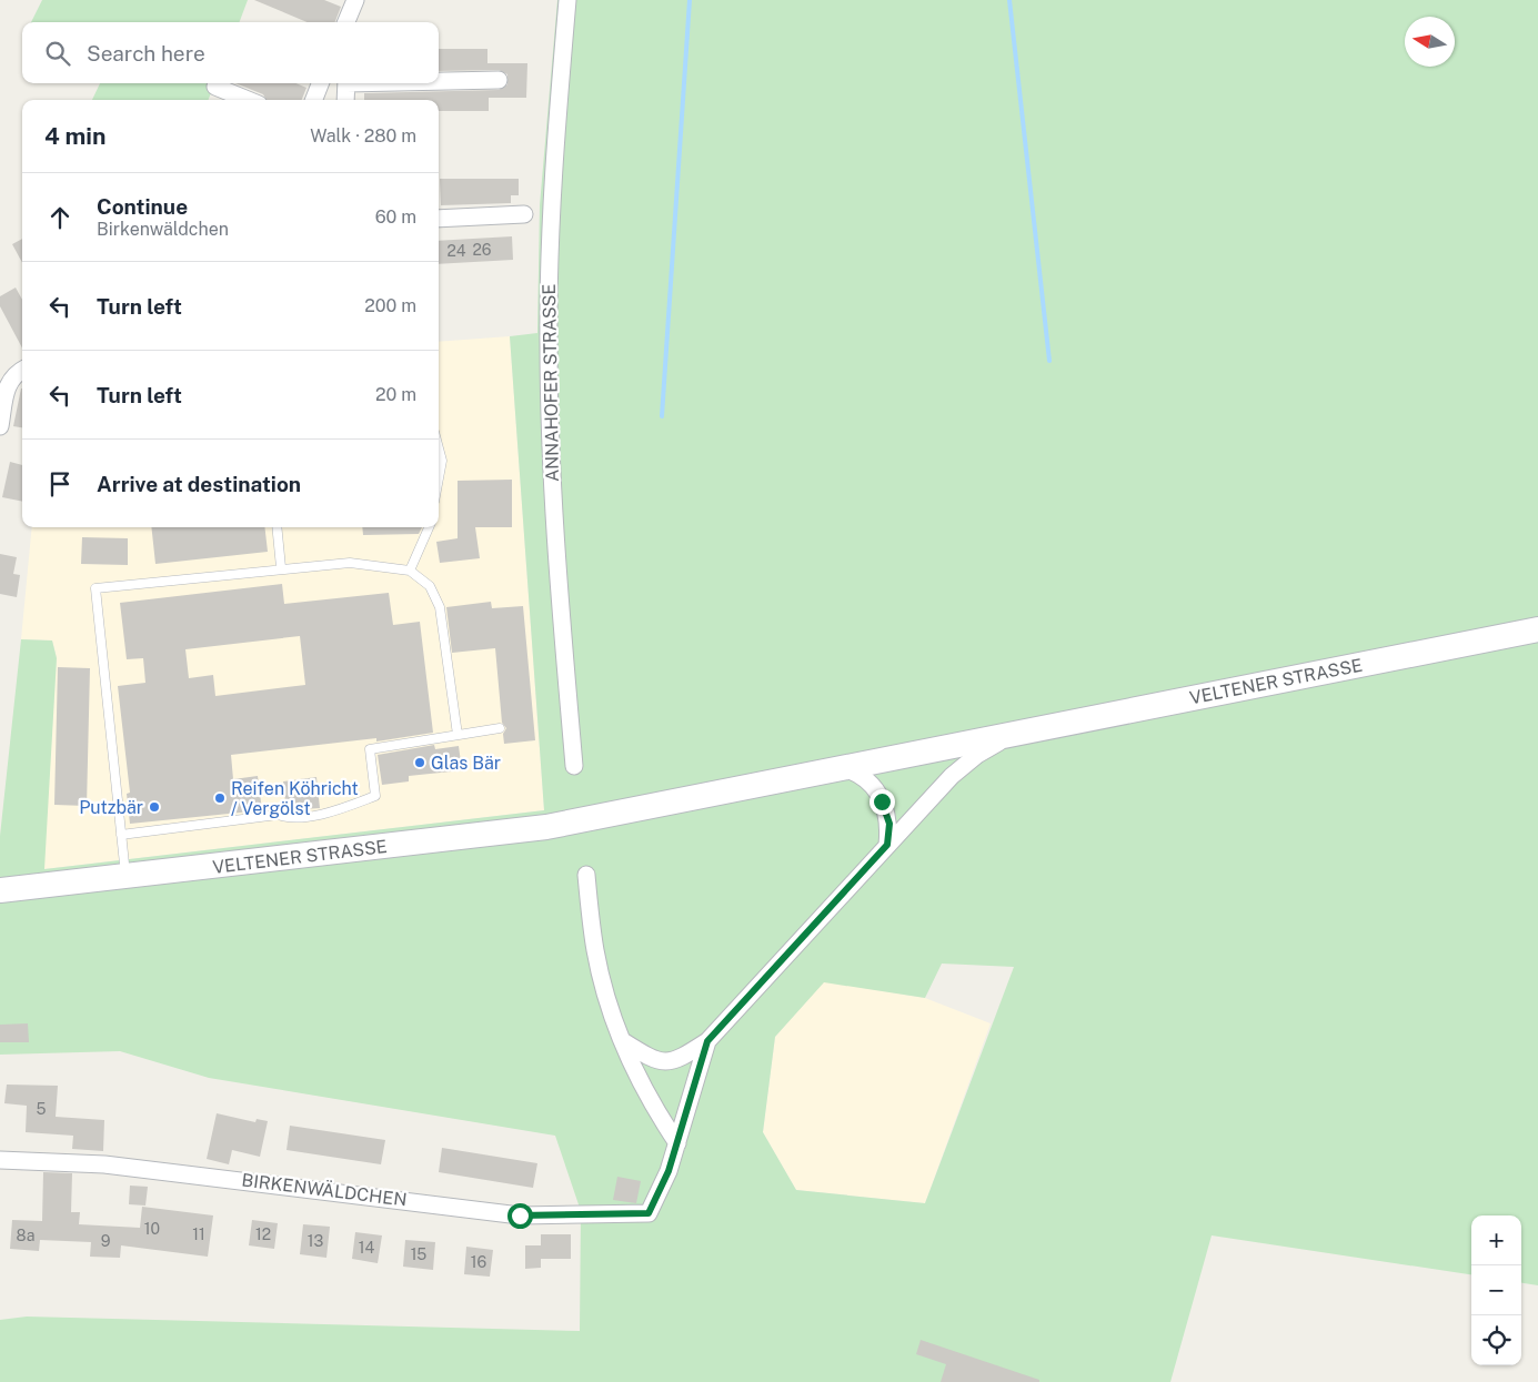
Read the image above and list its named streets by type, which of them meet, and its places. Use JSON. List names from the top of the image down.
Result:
{
  "streets": {
    "main road": ["VELTENER STRASSE"],
    "street": ["ANNAHOFER STRASSE", "BIRKENWÄLDCHEN"]
  },
  "places": ["Glas Bär", "Reifen Köhricht / Vergölst", "Putzbär"],
  "house_numbers": [
    "26",
    "24",
    "5",
    "10",
    "11",
    "12",
    "8a",
    "9",
    "13",
    "14",
    "15",
    "16"
  ],
  "north": "left",
  "page": {
    "search": "Search here",
    "heading": ["4 min", "Walk · 280 m"],
    "list": [
      ["Continue", "Birkenwäldchen", "60 m"],
      ["Turn left", "200 m"],
      ["Turn left", "20 m"],
      "Arrive at destination"
    ],
    "map_buttons": ["+", "−"]
  }
}
